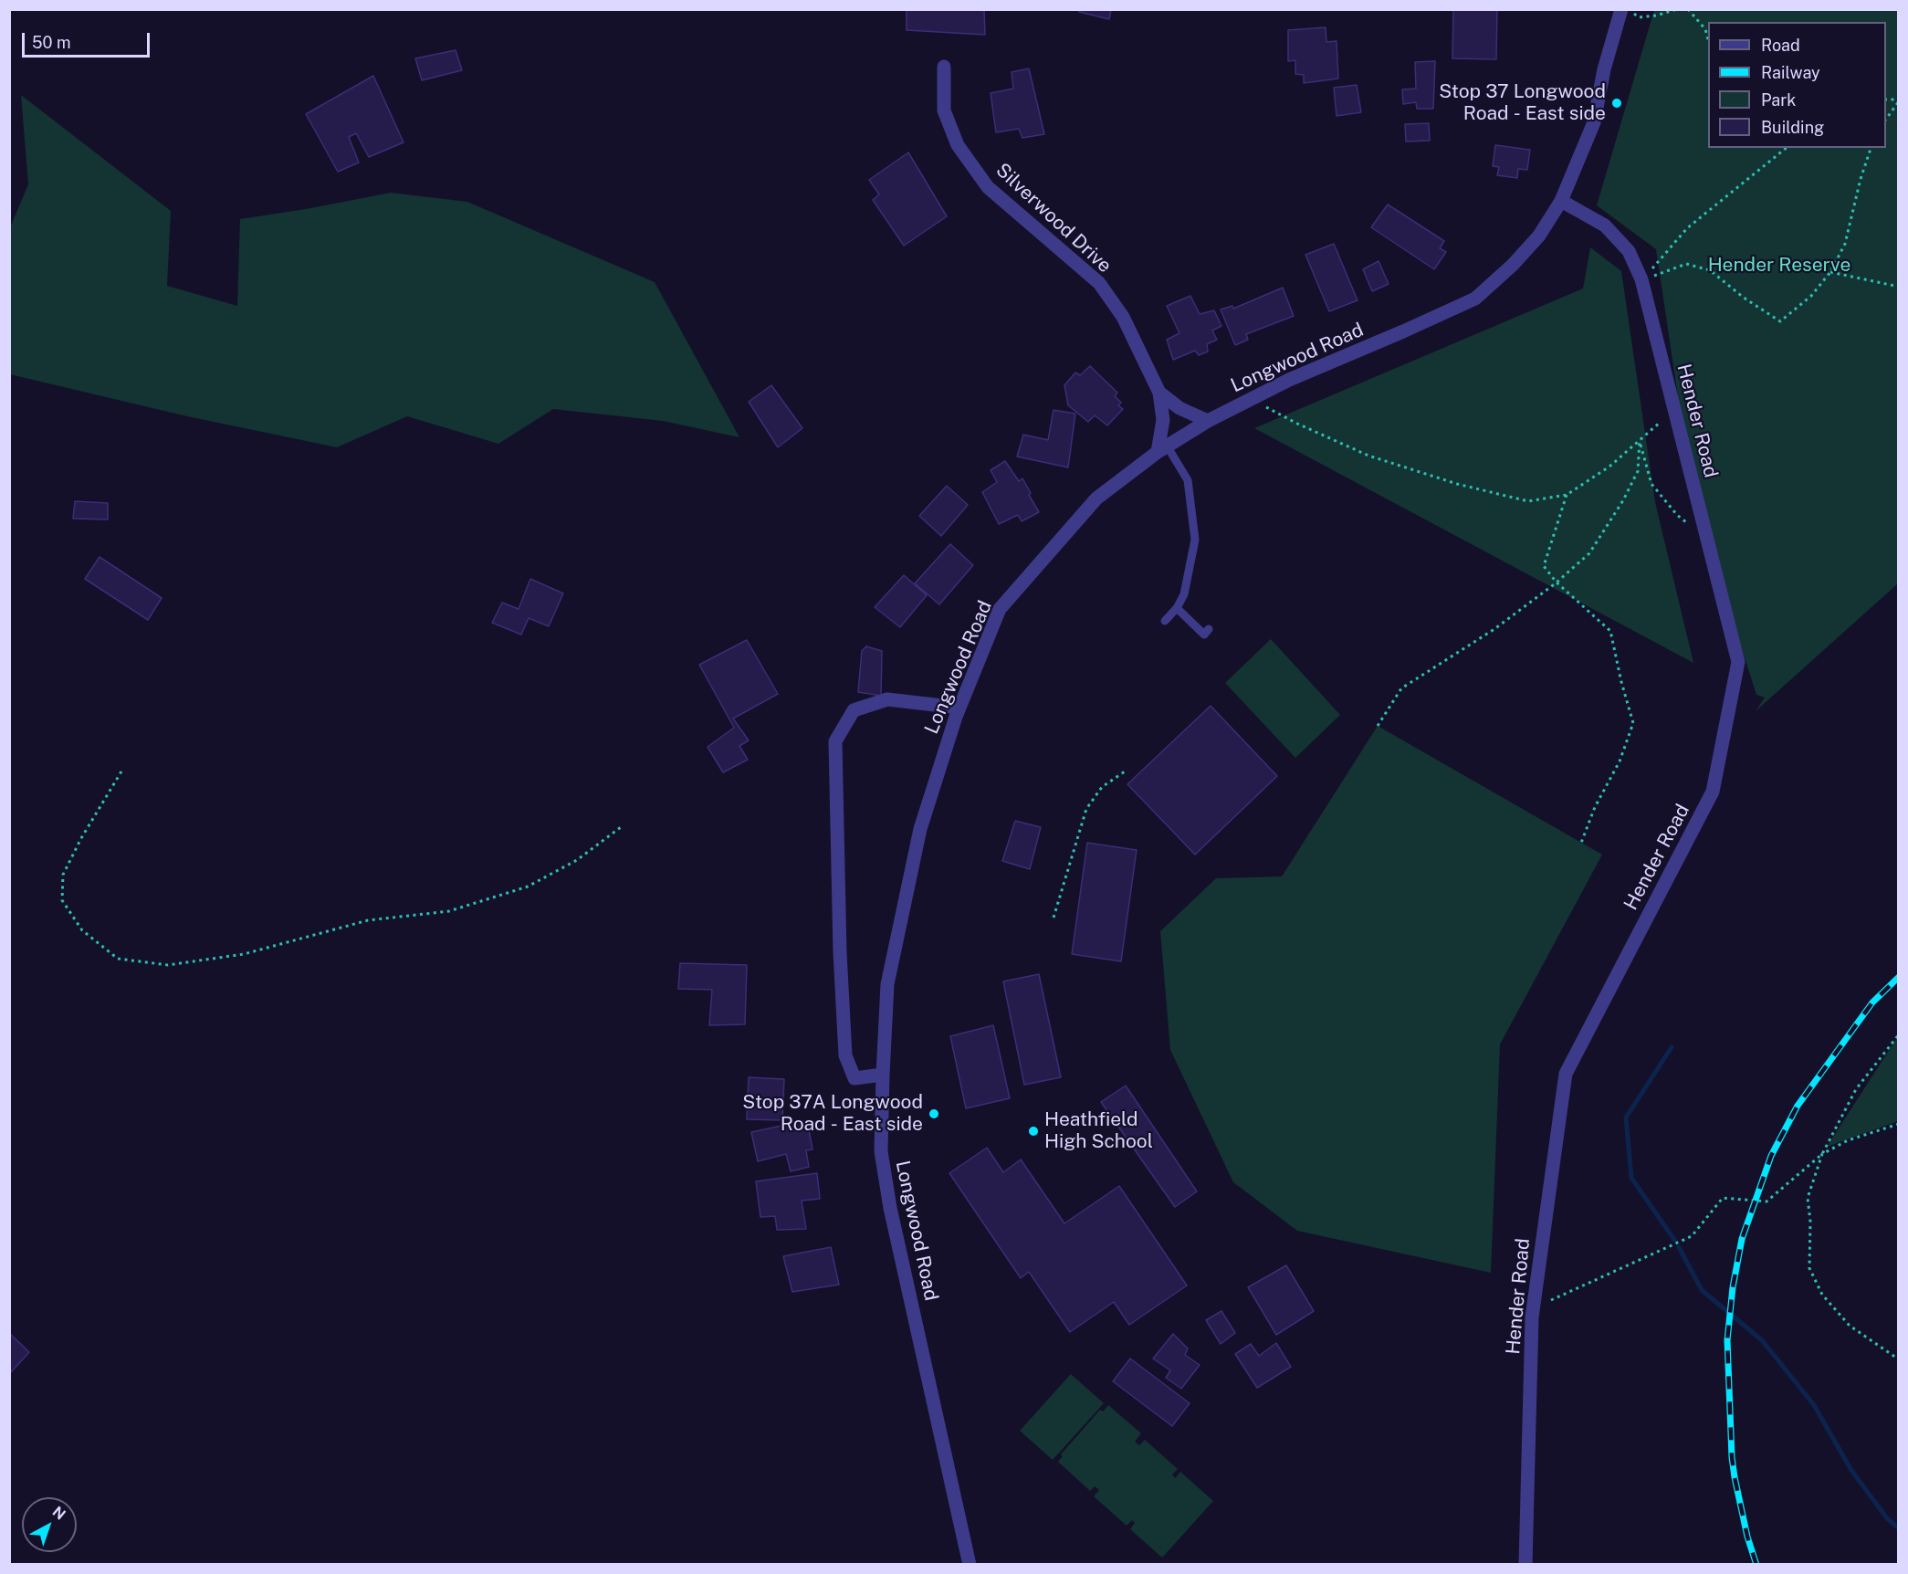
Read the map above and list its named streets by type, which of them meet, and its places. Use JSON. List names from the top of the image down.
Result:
{
  "streets": {
    "street": ["Silverwood Drive", "Longwood Road", "Hender Road"]
  },
  "crossings": [
    ["Silverwood Drive", "Longwood Road"],
    ["Longwood Road", "Hender Road"]
  ],
  "parks": ["Hender Reserve"],
  "places": ["Stop 37 Longwood Road - East side", "Stop 37A Longwood Road - East side", "Heathfield High School"],
  "legend": [
    "Road",
    "Railway",
    "Park",
    "Building"
  ],
  "scale_bar": "50 m",
  "north": "top right"
}
